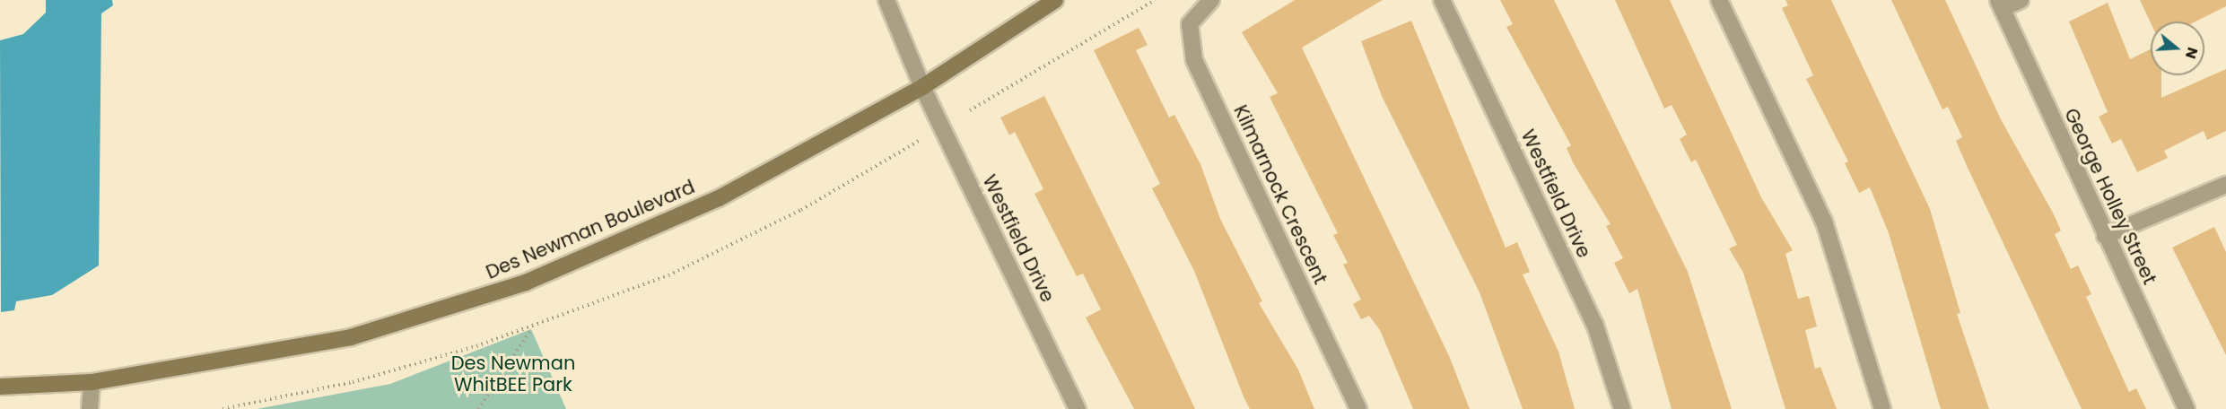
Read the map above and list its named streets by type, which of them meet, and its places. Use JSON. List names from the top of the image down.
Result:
{
  "streets": {
    "street": [
      "Westfield Drive",
      "Kilmarnock Crescent",
      "George Holley Street",
      "Des Newman Boulevard"
    ]
  },
  "crossings": [
    ["Westfield Drive", "Des Newman Boulevard"]
  ],
  "parks": ["Des Newman WhitBEE Park"],
  "north": "right"
}
